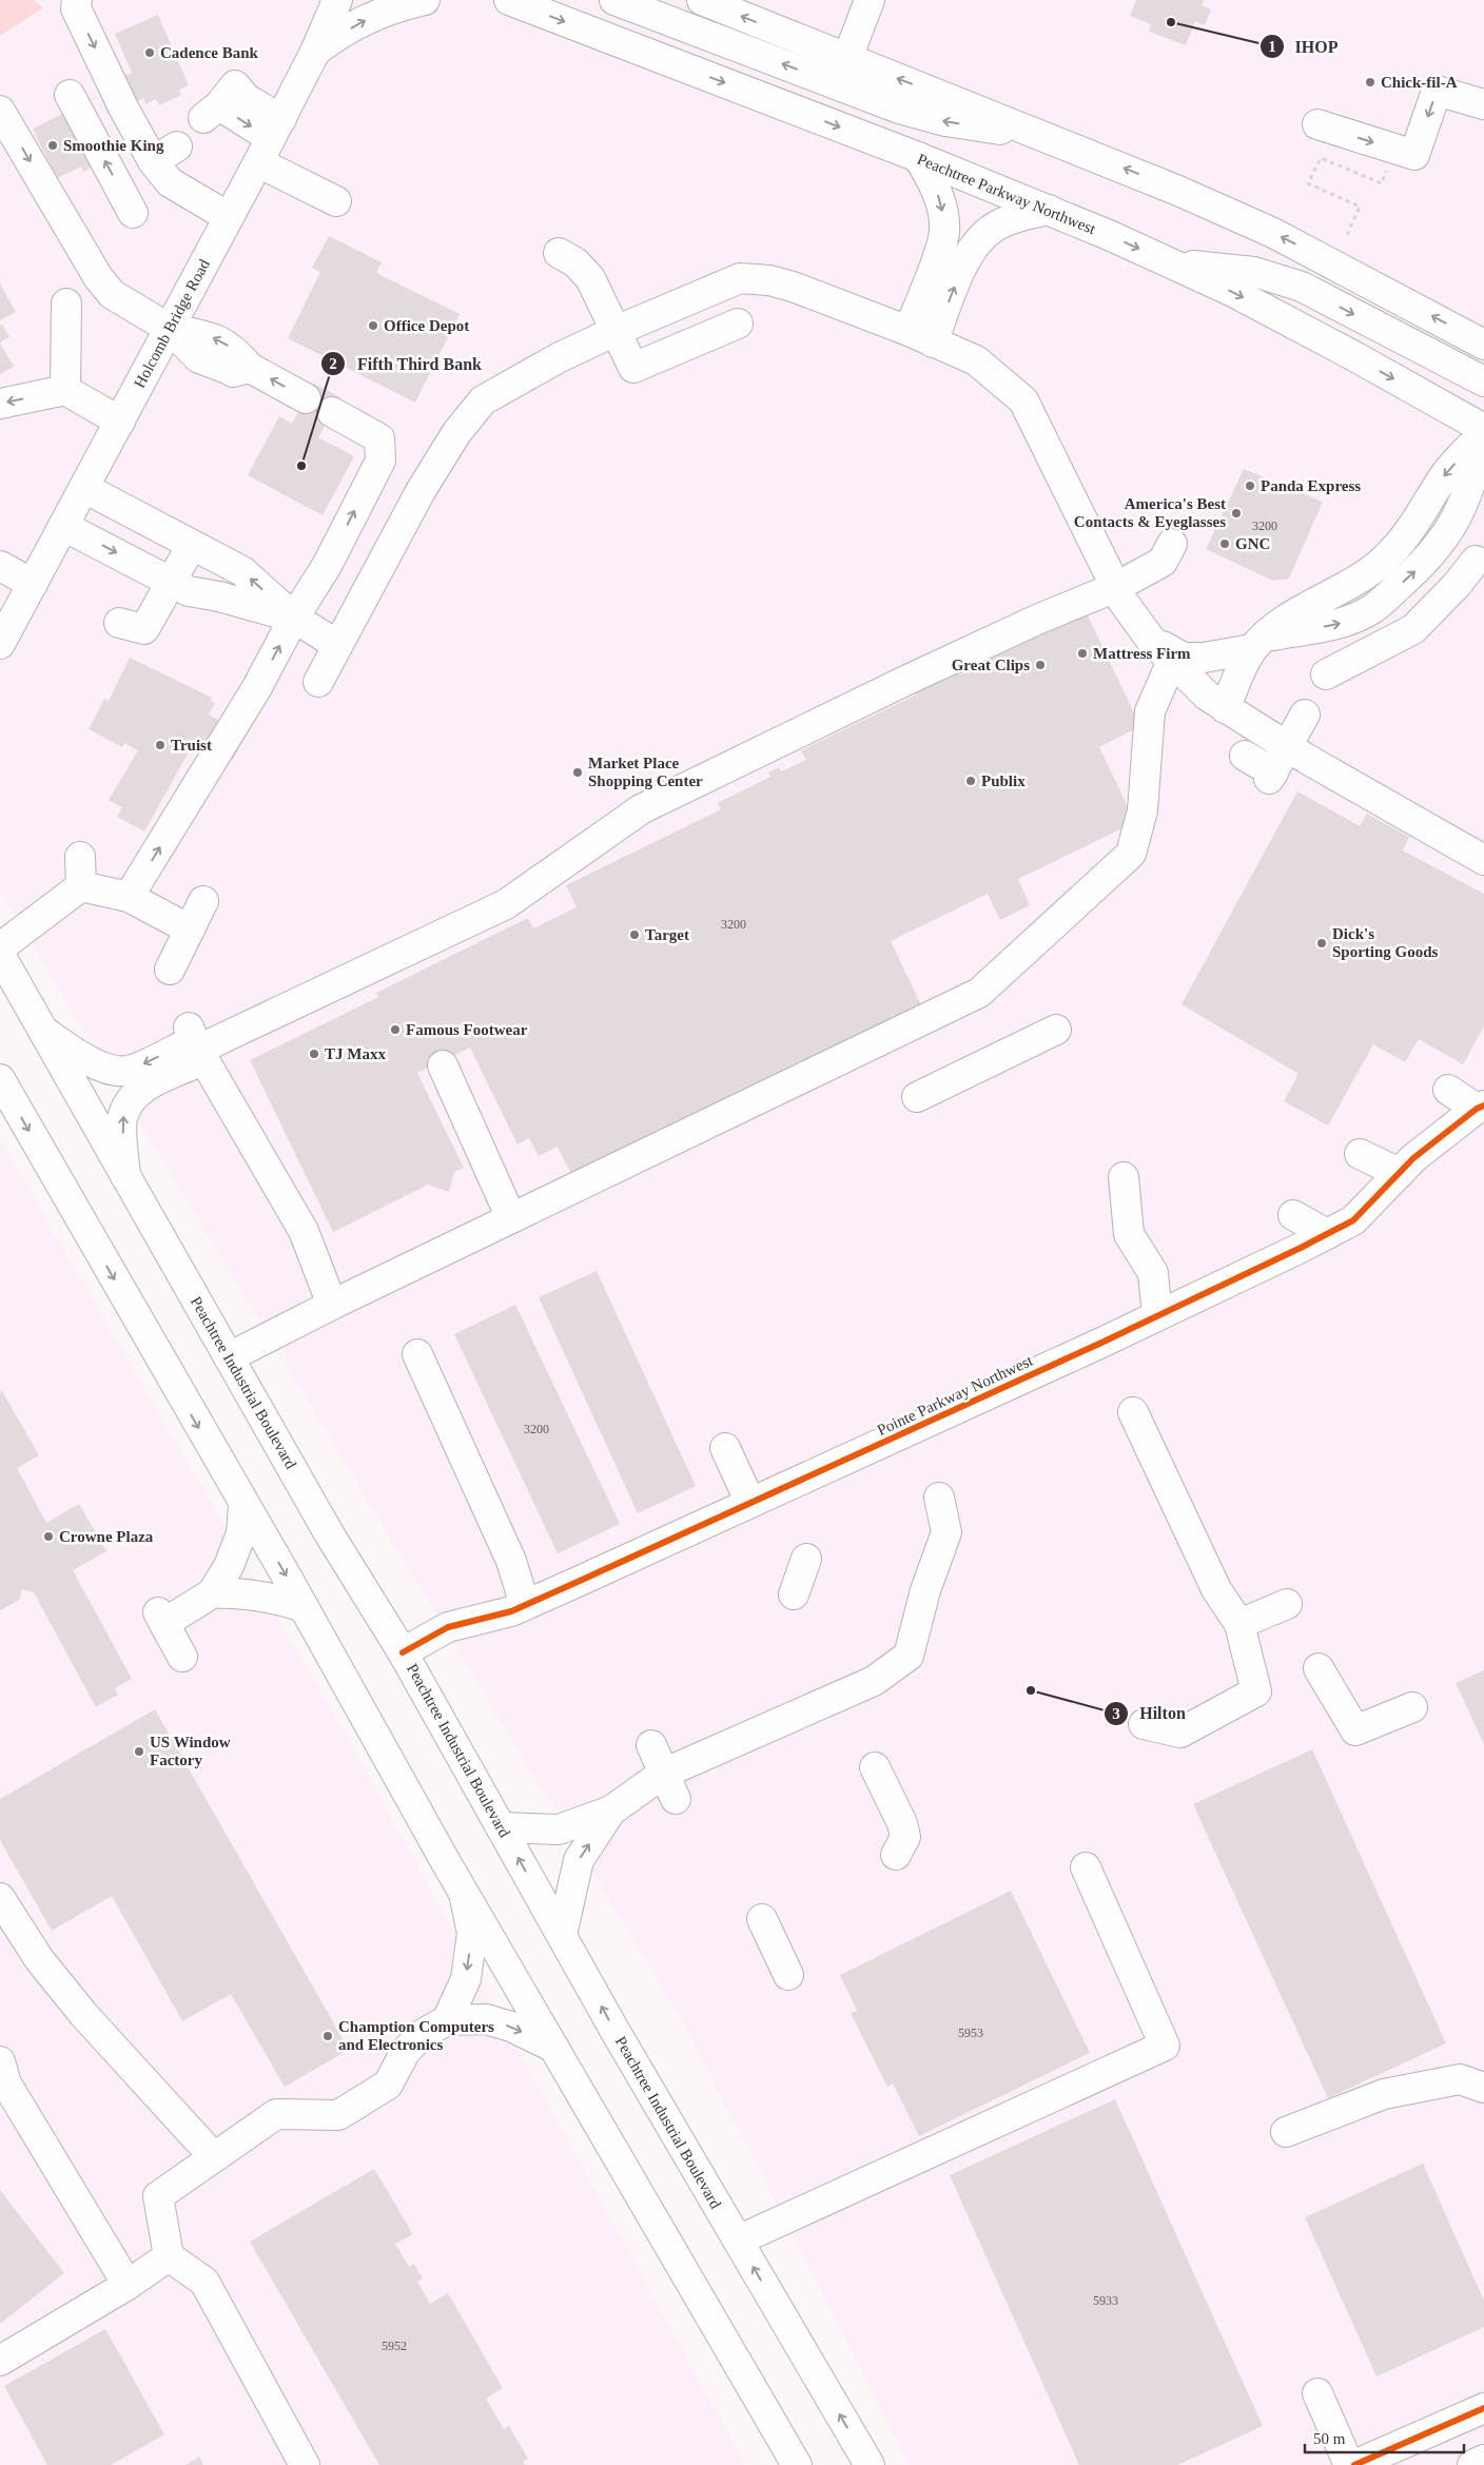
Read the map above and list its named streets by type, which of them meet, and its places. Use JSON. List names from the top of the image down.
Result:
{
  "streets": {
    "main road": [
      "Peachtree Parkway Northwest",
      "Holcomb Bridge Road",
      "Peachtree Industrial Boulevard",
      "Pointe Parkway Northwest"
    ]
  },
  "crossings": [
    ["Peachtree Industrial Boulevard", "Pointe Parkway Northwest"]
  ],
  "places": [
    "IHOP",
    "Cadence Bank",
    "Chick-fil-A",
    "Smoothie King",
    "Office Depot",
    "Fifth Third Bank",
    "Panda Express",
    "America's Best Contacts & Eyeglasses",
    "GNC",
    "Mattress Firm",
    "Great Clips",
    "Truist",
    "Market Place Shopping Center",
    "Publix",
    "Target",
    "Dick's Sporting Goods",
    "Famous Footwear",
    "TJ Maxx",
    "Crowne Plaza",
    "Hilton",
    "US Window Factory",
    "Chamption Computers and Electronics"
  ],
  "house_numbers": [
    "3200",
    "3200",
    "3200",
    "5953",
    "5933",
    "5952"
  ],
  "scale_bar": "50 m"
}
